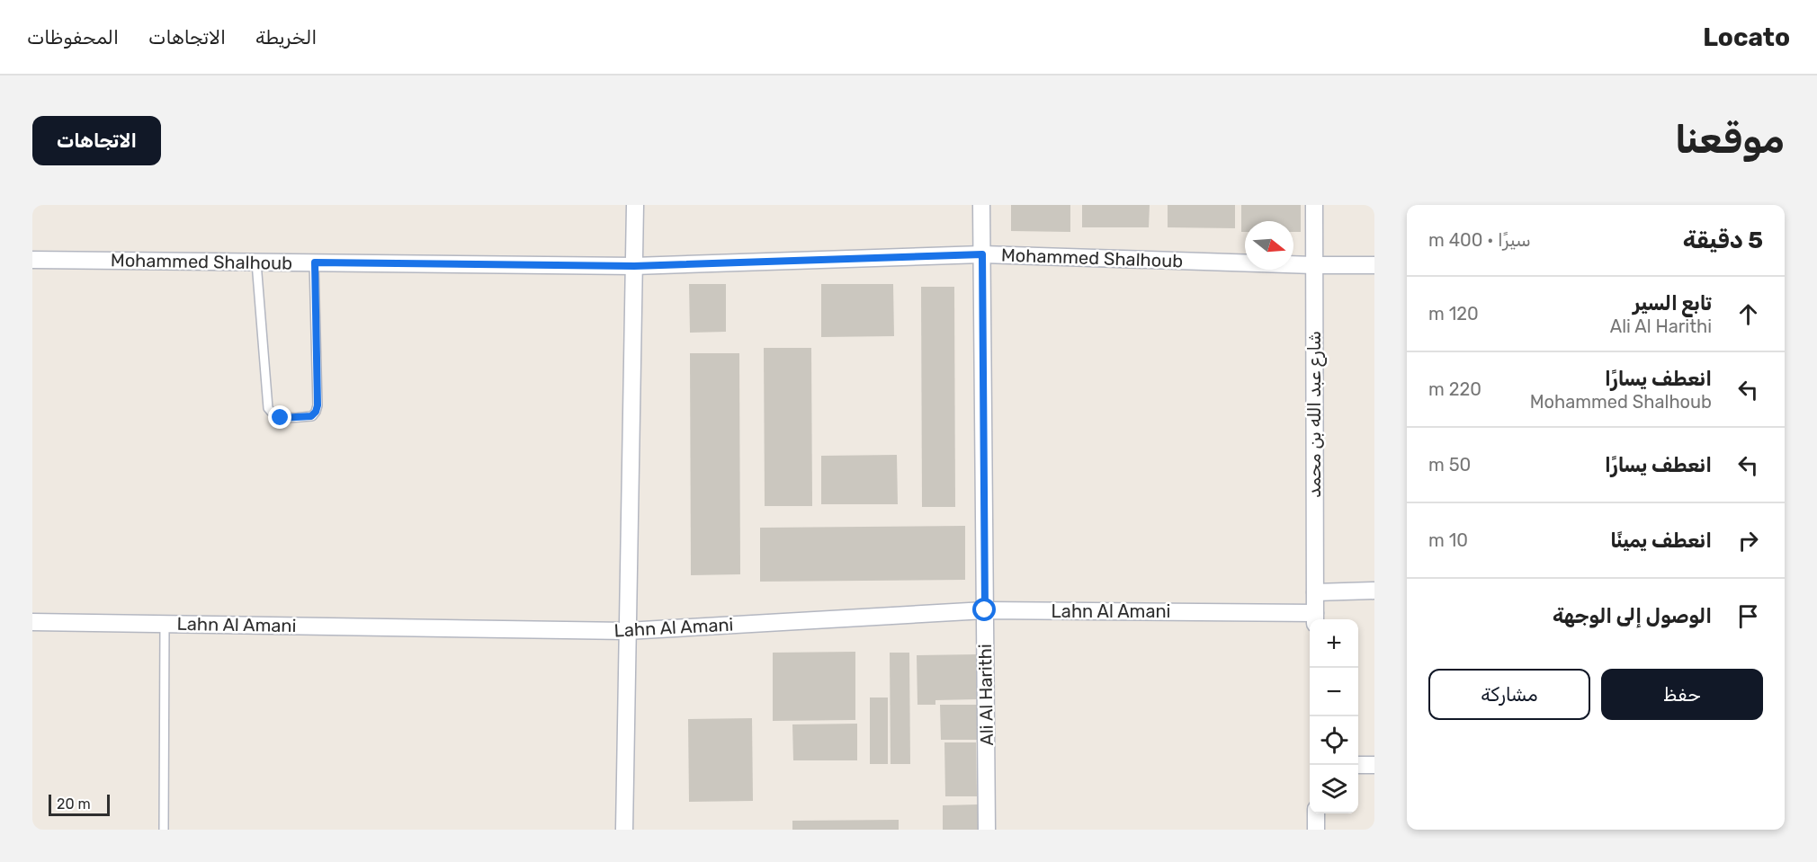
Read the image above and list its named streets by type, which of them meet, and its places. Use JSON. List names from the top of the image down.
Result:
{
  "streets": {
    "street": [
      "Mohammed Shalhoub",
      "شارع عبد الله بن محمد",
      "Lahn Al Amani",
      "Ali Al Harithi"
    ]
  },
  "crossings": [
    ["Mohammed Shalhoub", "شارع عبد الله بن محمد"],
    ["Mohammed Shalhoub", "Ali Al Harithi"],
    ["شارع عبد الله بن محمد", "Lahn Al Amani"],
    ["Lahn Al Amani", "Ali Al Harithi"]
  ],
  "scale_bar": "20 m",
  "north": "right",
  "page": {
    "header": "Locato",
    "nav": ["الخريطة", "الاتجاهات", "المحفوظات"],
    "buttons": [
      "الاتجاهات",
      ["حفظ", "مشاركة"]
    ],
    "title": "موقعنا",
    "heading": ["5 دقيقة", "سيرًا · 400 m"],
    "list": [
      ["تابع السير", "Ali Al Harithi", "120 m"],
      ["انعطف يسارًا", "Mohammed Shalhoub", "220 m"],
      ["انعطف يسارًا", "50 m"],
      ["انعطف يمينًا", "10 m"],
      "الوصول إلى الوجهة"
    ],
    "map_buttons": ["+", "−"],
    "scale": "20 m"
  }
}
